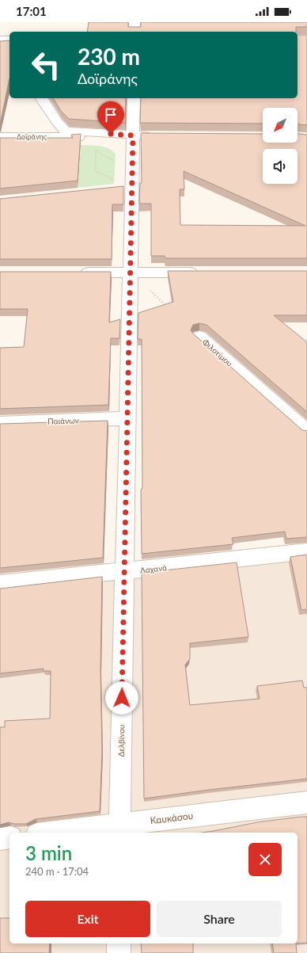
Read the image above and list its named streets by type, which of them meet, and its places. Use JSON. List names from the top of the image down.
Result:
{
  "streets": {
    "street": [
      "Δοϊράνης",
      "Φιλοτίμου",
      "Παιάνων",
      "Λαχανά",
      "Δελβίνου",
      "Καυκάσου"
    ]
  },
  "crossings": [
    ["Δοϊράνης", "Δελβίνου"],
    ["Παιάνων", "Δελβίνου"],
    ["Λαχανά", "Δελβίνου"],
    ["Δελβίνου", "Καυκάσου"]
  ],
  "north": "bottom left",
  "page": {
    "status": "17:01",
    "turn": ["230 m", "Δοϊράνης"],
    "heading": ["3 min", "240 m · 17:04"],
    "buttons": ["Exit", "Share"]
  }
}
